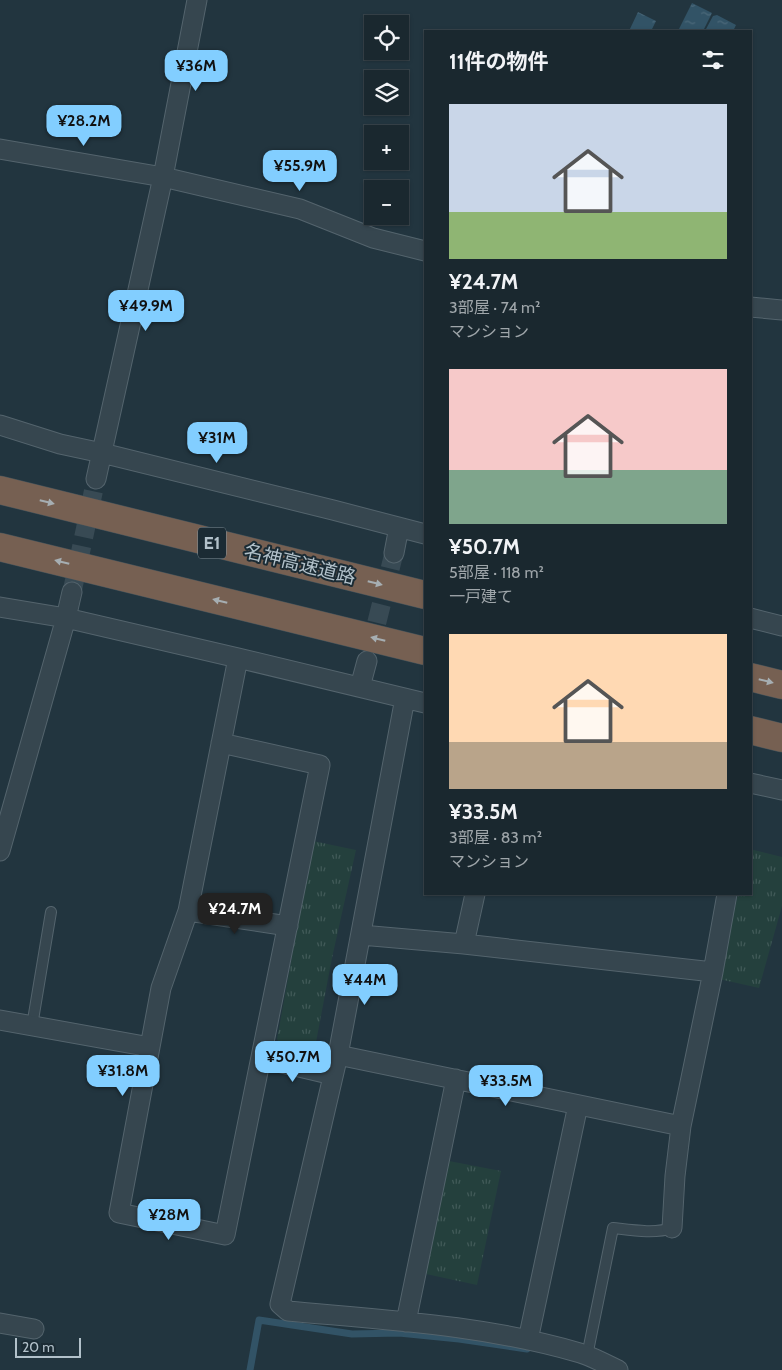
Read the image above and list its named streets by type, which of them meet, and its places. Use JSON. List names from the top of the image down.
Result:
{
  "streets": {
    "highway": ["E1", "名神高速道路"]
  },
  "scale_bar": "20 m",
  "page": {
    "map_buttons": ["+", "−"],
    "heading": "11件の物件",
    "price": [
      "¥36M",
      "¥28.2M",
      "¥55.9M",
      "¥49.9M",
      "¥31M",
      "¥24.7M",
      "¥44M",
      "¥50.7M",
      "¥31.8M",
      "¥33.5M",
      "¥28M"
    ],
    "list": [
      {
        "name": "¥24.7M",
        "note": "3部屋 · 74 m² · マンション"
      },
      {
        "name": "¥50.7M",
        "note": "5部屋 · 118 m² · 一戸建て"
      },
      {
        "name": "¥33.5M",
        "note": "3部屋 · 83 m² · マンション"
      }
    ],
    "scale": "20 m"
  }
}
